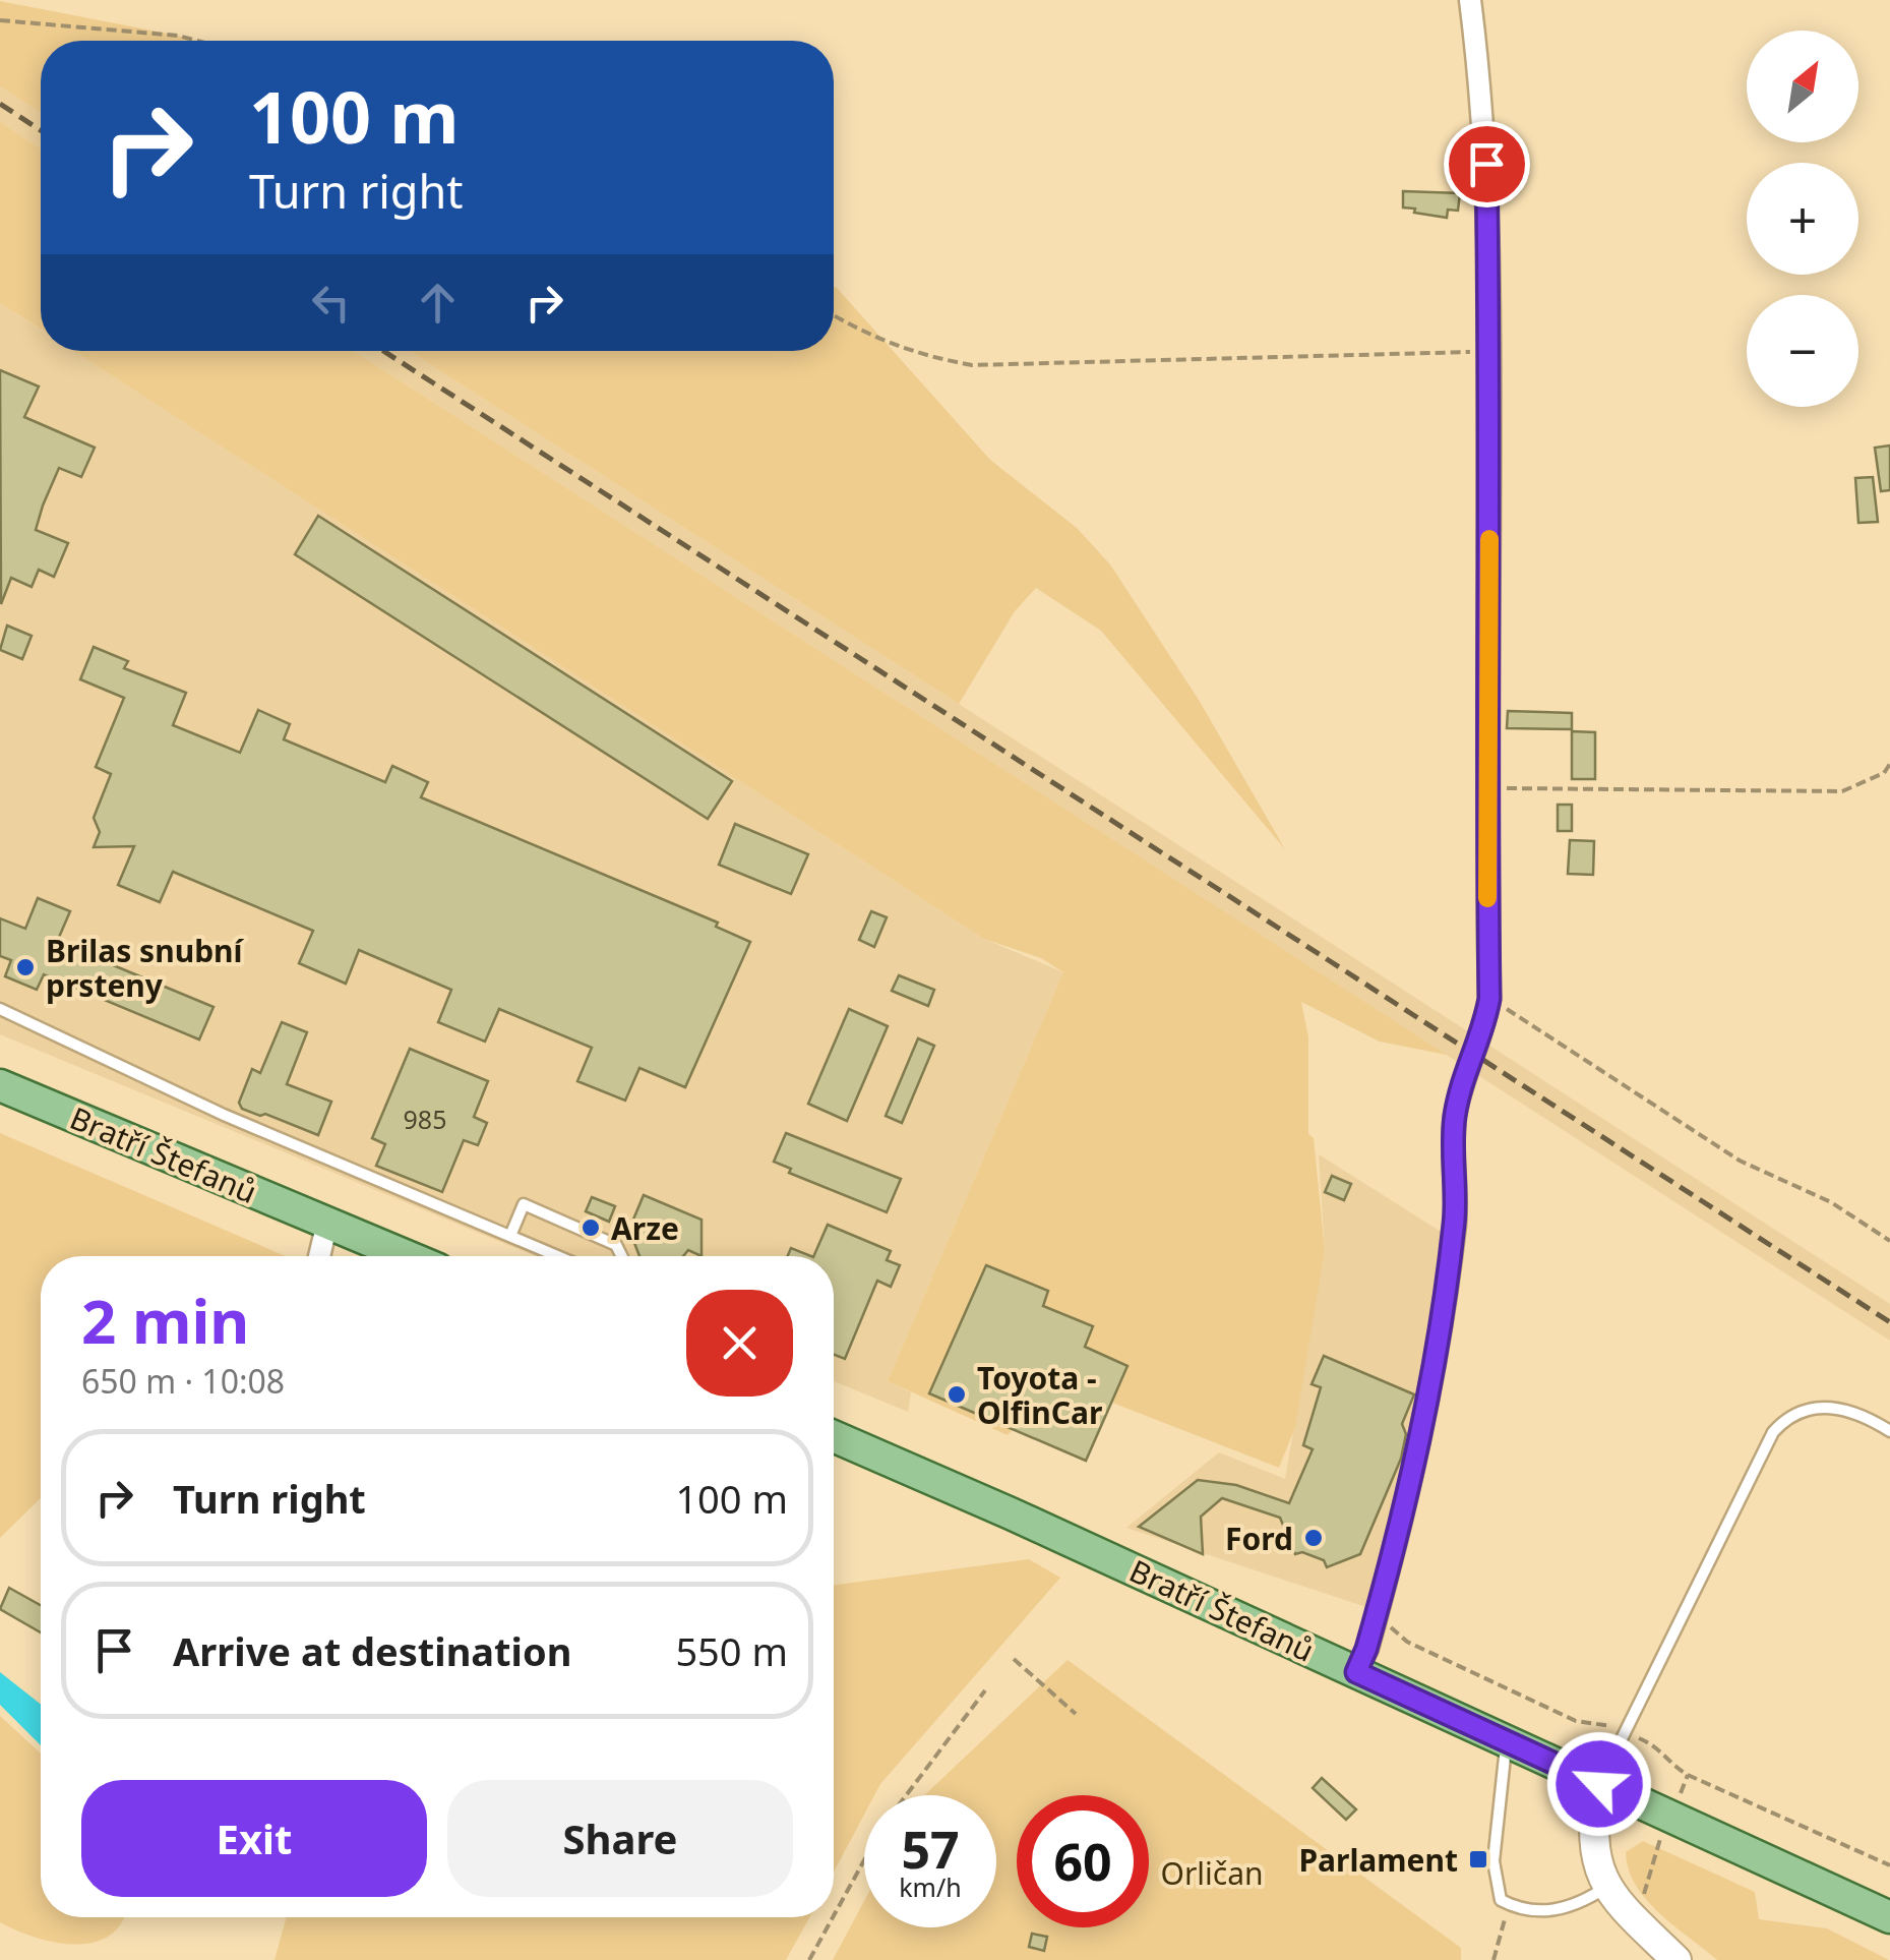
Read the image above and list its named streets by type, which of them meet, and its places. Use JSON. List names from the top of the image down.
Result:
{
  "streets": {
    "main road": ["Bratří Štefanů"]
  },
  "parks": ["Orličan"],
  "places": {
    "other": [
      "Brilas snubní prsteny",
      "Arze",
      "Toyota - OlfinCar",
      "Ford"
    ],
    "transit": ["Parlament"]
  },
  "house_numbers": ["985"],
  "north": "top right",
  "page": {
    "map_buttons": ["+", "−"],
    "turn": ["100 m", "Turn right"],
    "heading": ["2 min", "650 m · 10:08"],
    "list": [
      {
        "name": "Turn right",
        "value": "100 m"
      },
      {
        "name": "Arrive at destination",
        "value": "550 m"
      }
    ],
    "buttons": ["Exit", "Share"],
    "speed": "57 km/h",
    "limit": "60"
  }
}
